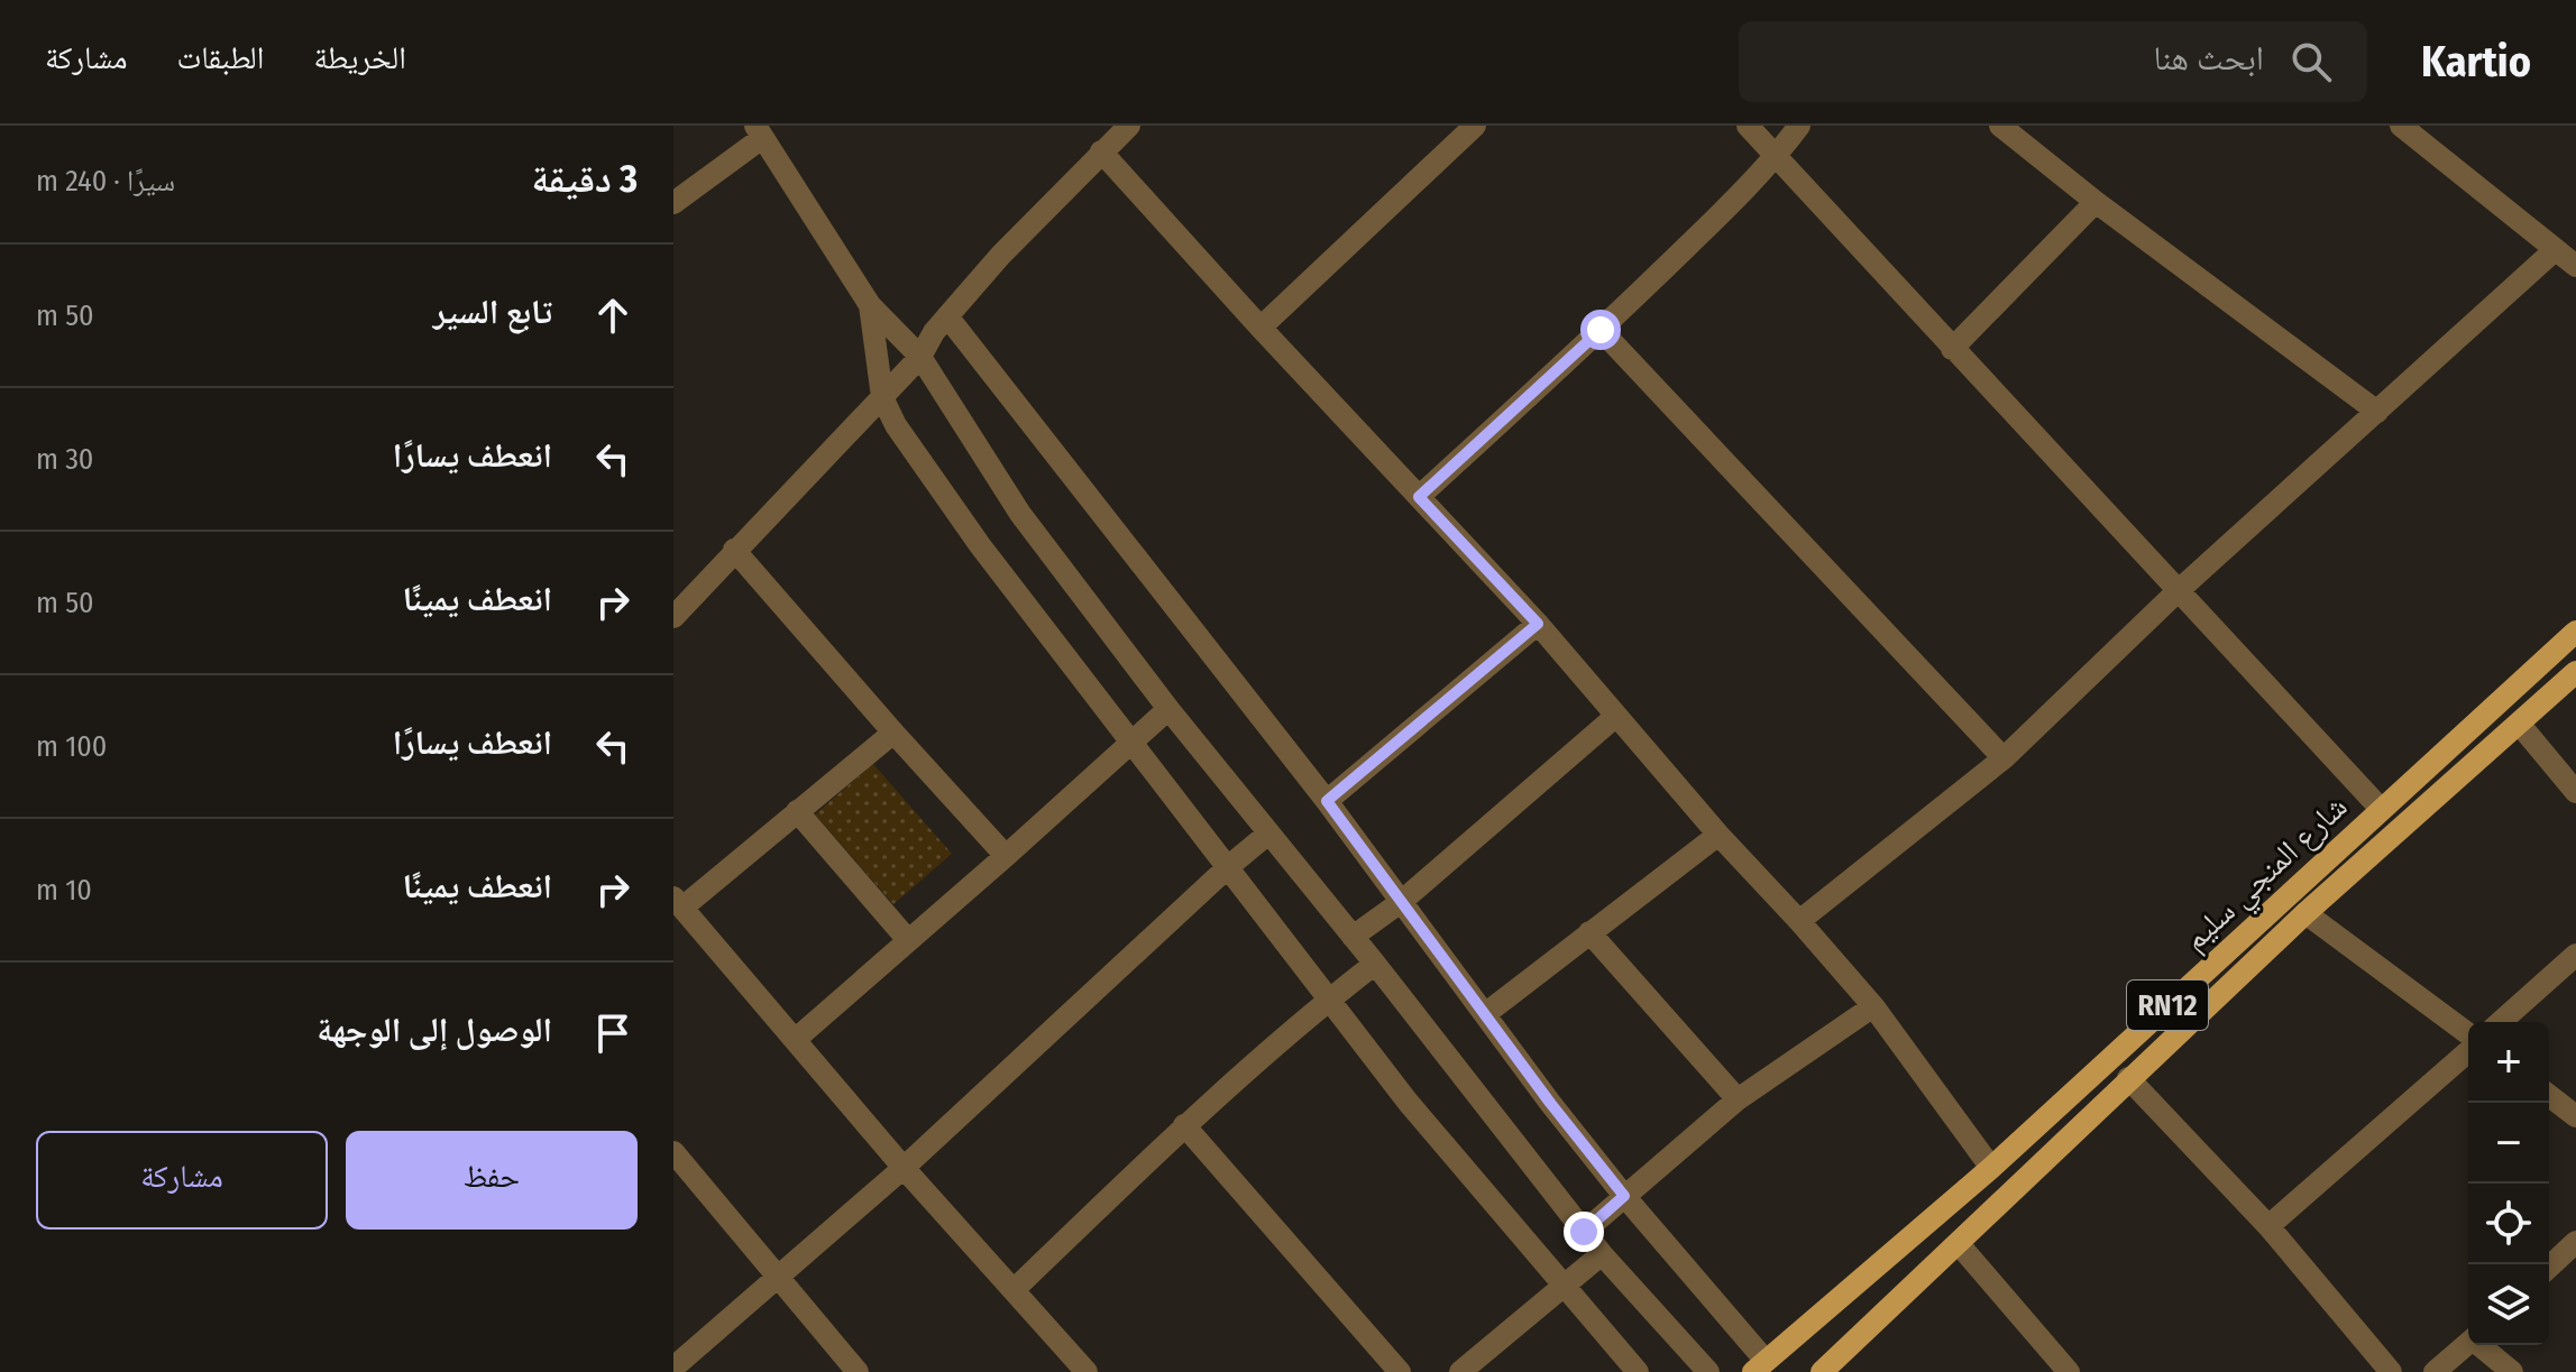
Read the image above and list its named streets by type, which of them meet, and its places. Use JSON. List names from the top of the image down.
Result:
{
  "streets": {
    "main road": ["شارع المنجي سليم", "RN12"]
  },
  "page": {
    "header": "Kartio",
    "search": "ابحث هنا",
    "nav": ["الخريطة", "الطبقات", "مشاركة"],
    "heading": ["3 دقيقة", "سيرًا · 240 m"],
    "list": [
      ["تابع السير", "50 m"],
      ["انعطف يسارًا", "30 m"],
      ["انعطف يمينًا", "50 m"],
      ["انعطف يسارًا", "100 m"],
      ["انعطف يمينًا", "10 m"],
      "الوصول إلى الوجهة"
    ],
    "map_buttons": ["+", "−"],
    "buttons": ["حفظ", "مشاركة"]
  }
}
